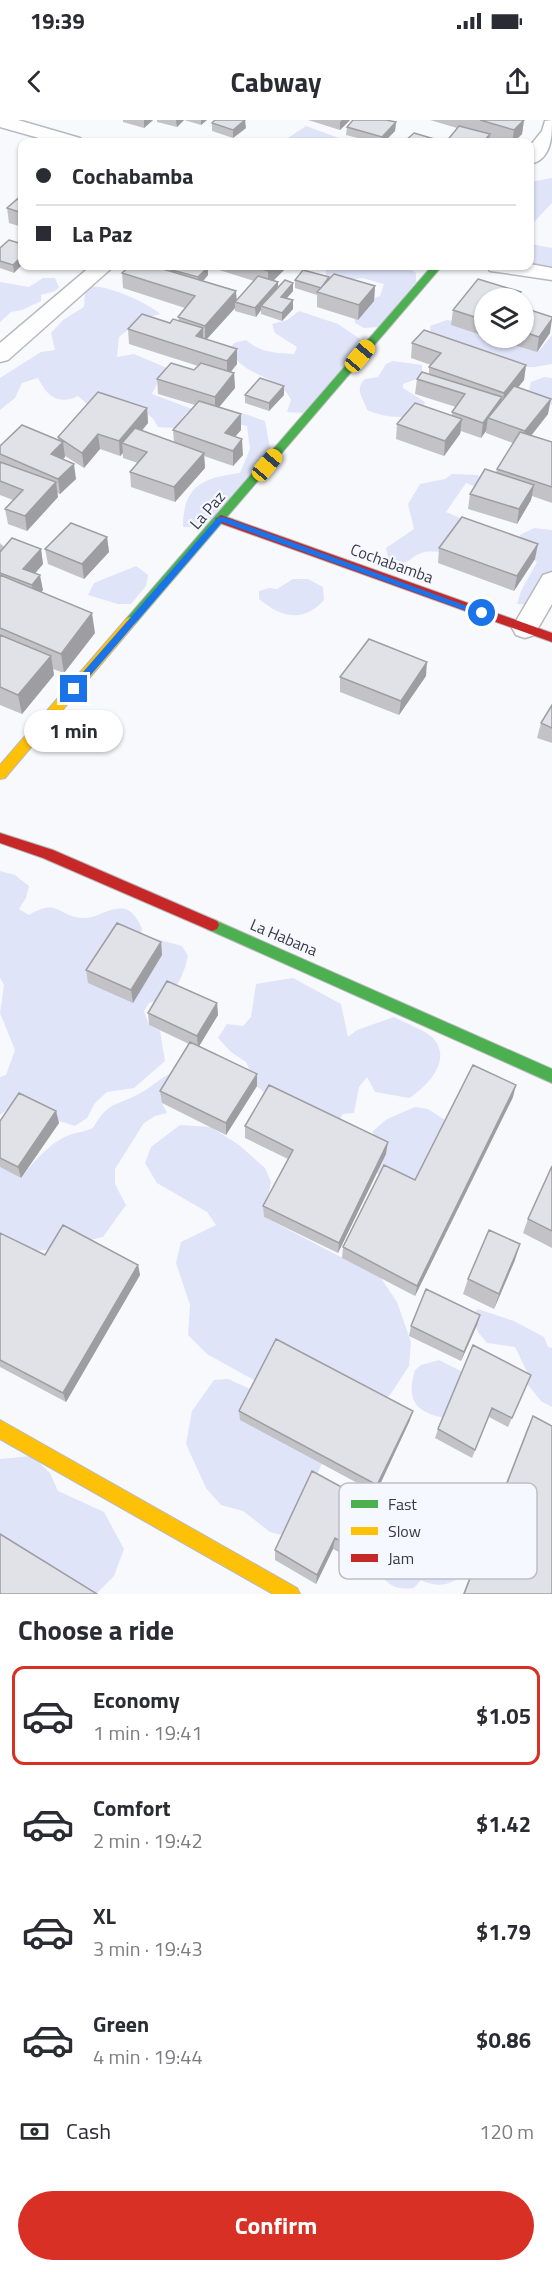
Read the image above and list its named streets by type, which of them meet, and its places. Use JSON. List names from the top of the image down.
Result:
{
  "streets": {
    "street": ["La Paz", "Cochabamba", "La Habana"]
  },
  "crossings": [
    ["La Paz", "Cochabamba"]
  ],
  "legend": ["Fast", "Slow", "Jam"],
  "page": {
    "status": "19:39",
    "header": "Cabway",
    "banner": ["Cochabamba", "La Paz"],
    "bubble": "1 min",
    "heading": "Choose a ride",
    "list": [
      {
        "name": "Economy",
        "note": "1 min · 19:41",
        "value": "$1.05"
      },
      {
        "name": "Comfort",
        "note": "2 min · 19:42",
        "value": "$1.42"
      },
      {
        "name": "XL",
        "note": "3 min · 19:43",
        "value": "$1.79"
      },
      {
        "name": "Green",
        "note": "4 min · 19:44",
        "value": "$0.86"
      }
    ],
    "pay": ["Cash", "120 m"],
    "buttons": "Confirm"
  }
}
